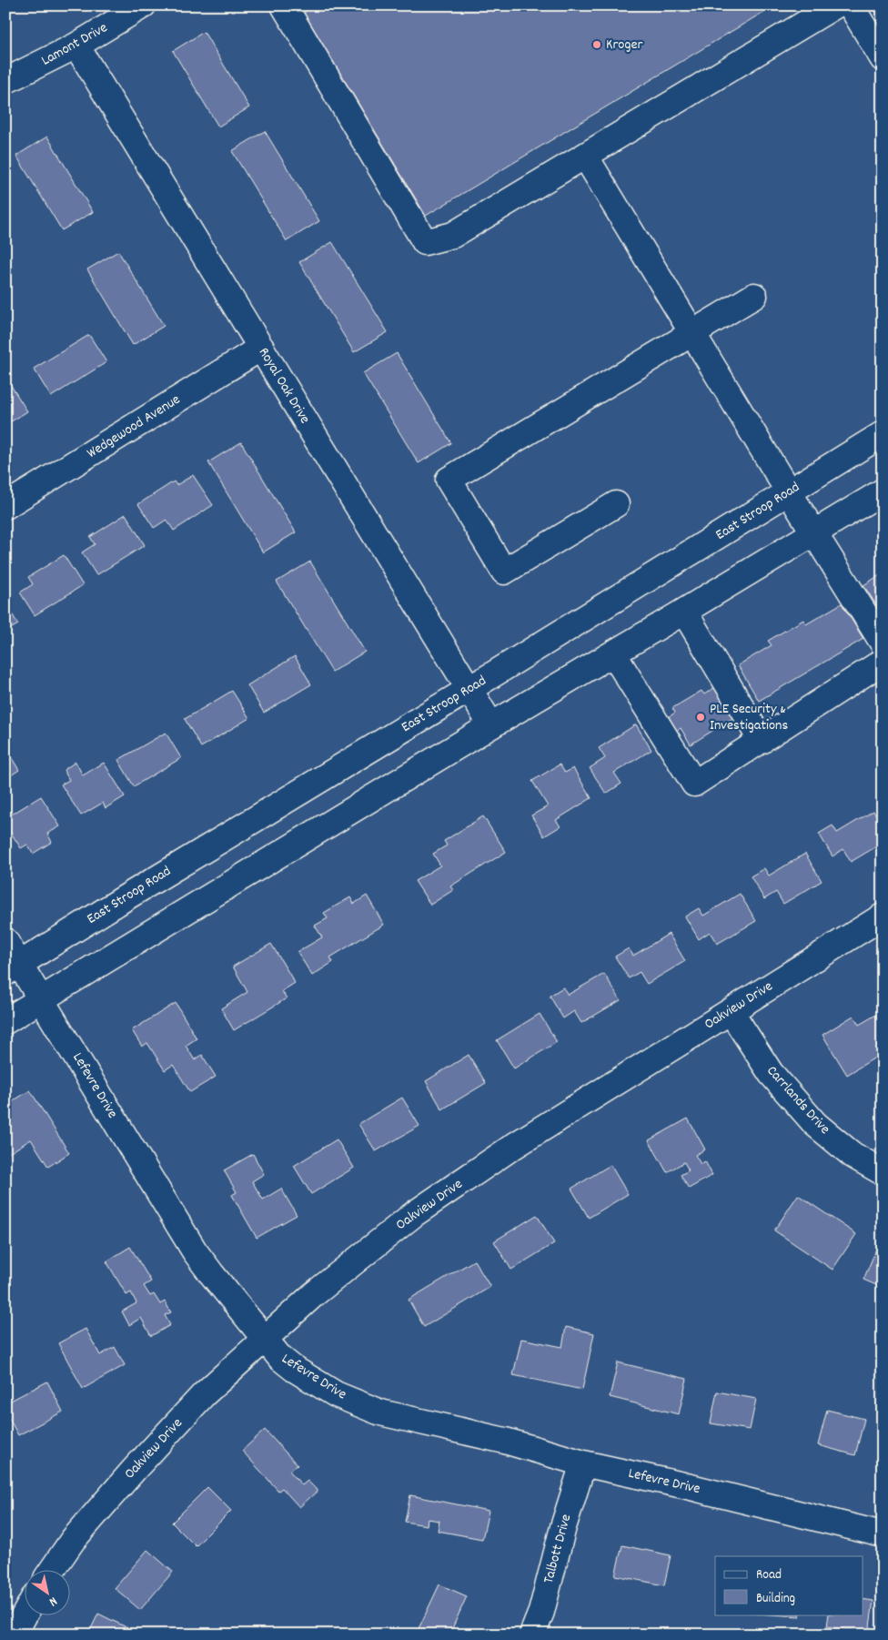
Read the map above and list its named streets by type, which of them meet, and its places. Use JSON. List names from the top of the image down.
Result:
{
  "streets": {
    "street": [
      "Lamont Drive",
      "Royal Oak Drive",
      "Wedgewood Avenue",
      "East Stroop Road",
      "Oakview Drive",
      "Lefevre Drive",
      "Carrlands Drive",
      "Talbott Drive"
    ]
  },
  "crossings": [
    ["Lamont Drive", "Royal Oak Drive"],
    ["Royal Oak Drive", "Wedgewood Avenue"],
    ["Royal Oak Drive", "East Stroop Road"],
    ["East Stroop Road", "Lefevre Drive"],
    ["Oakview Drive", "Lefevre Drive"],
    ["Oakview Drive", "Carrlands Drive"],
    ["Lefevre Drive", "Talbott Drive"]
  ],
  "places": ["Kroger", "PLE Security & Investigations"],
  "legend": ["Road", "Building"],
  "north": "bottom right"
}
